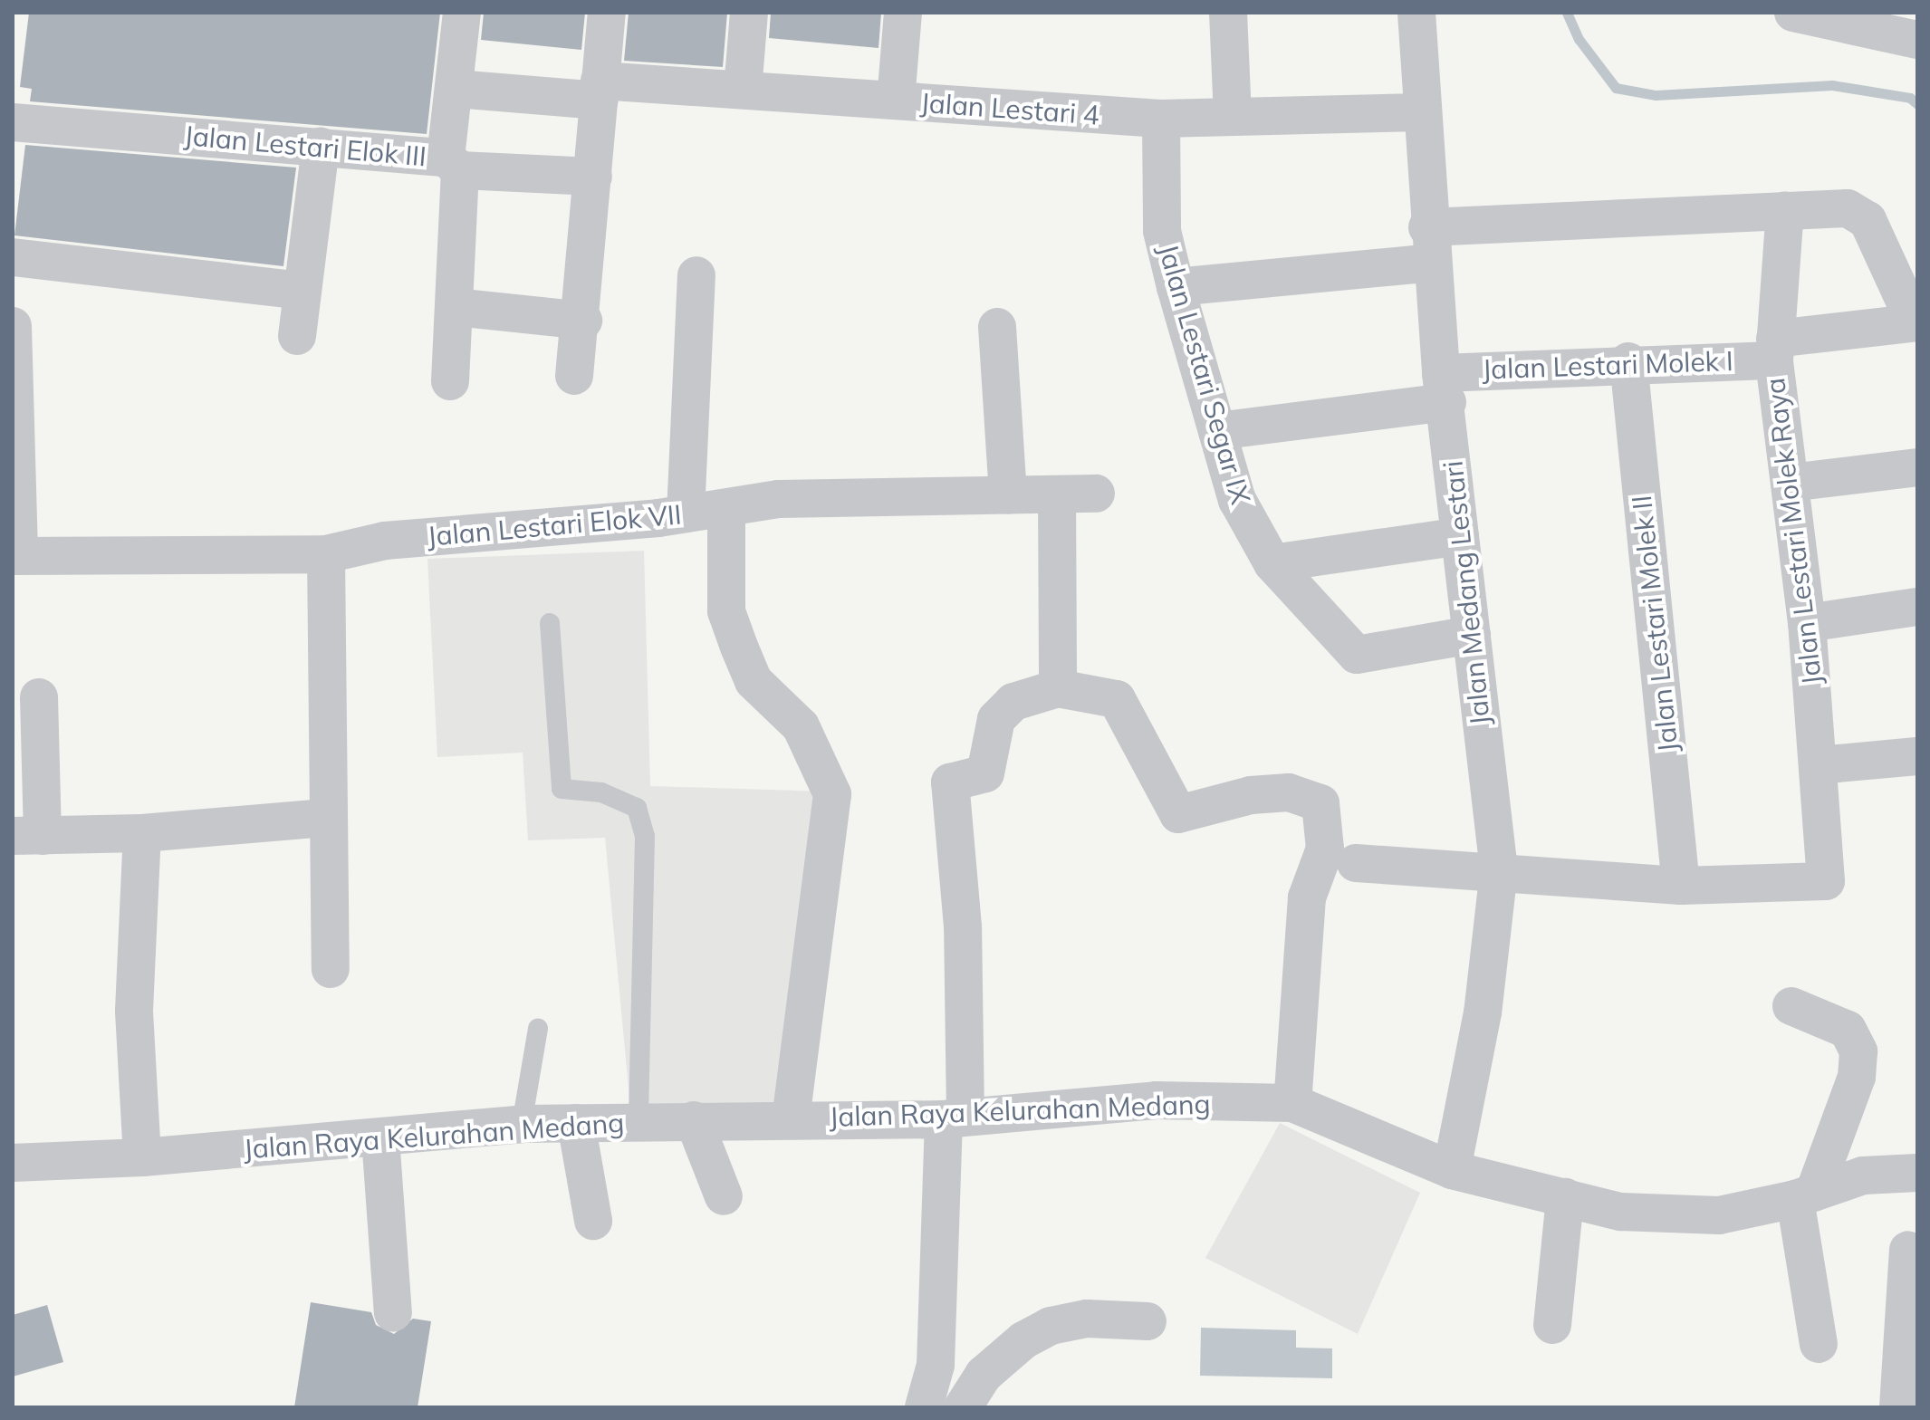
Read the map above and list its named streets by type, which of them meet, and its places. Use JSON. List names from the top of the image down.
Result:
{
  "streets": {
    "street": [
      "Jalan Lestari 4",
      "Jalan Lestari Elok III",
      "Jalan Lestari Molek I",
      "Jalan Lestari Segar IX",
      "Jalan Lestari Elok VII",
      "Jalan Lestari Molek Raya",
      "Jalan Medang Lestari",
      "Jalan Lestari Molek II",
      "Jalan Raya Kelurahan Medang"
    ]
  },
  "crossings": [
    ["Jalan Lestari 4", "Jalan Lestari Segar IX"],
    ["Jalan Lestari 4", "Jalan Medang Lestari"],
    ["Jalan Lestari Molek I", "Jalan Lestari Segar IX"],
    ["Jalan Lestari Molek I", "Jalan Lestari Molek Raya"],
    ["Jalan Lestari Molek I", "Jalan Medang Lestari"],
    ["Jalan Lestari Molek I", "Jalan Lestari Molek II"],
    ["Jalan Lestari Segar IX", "Jalan Medang Lestari"],
    ["Jalan Lestari Molek Raya", "Jalan Medang Lestari"],
    ["Jalan Lestari Molek Raya", "Jalan Lestari Molek II"],
    ["Jalan Medang Lestari", "Jalan Raya Kelurahan Medang"]
  ]
}
